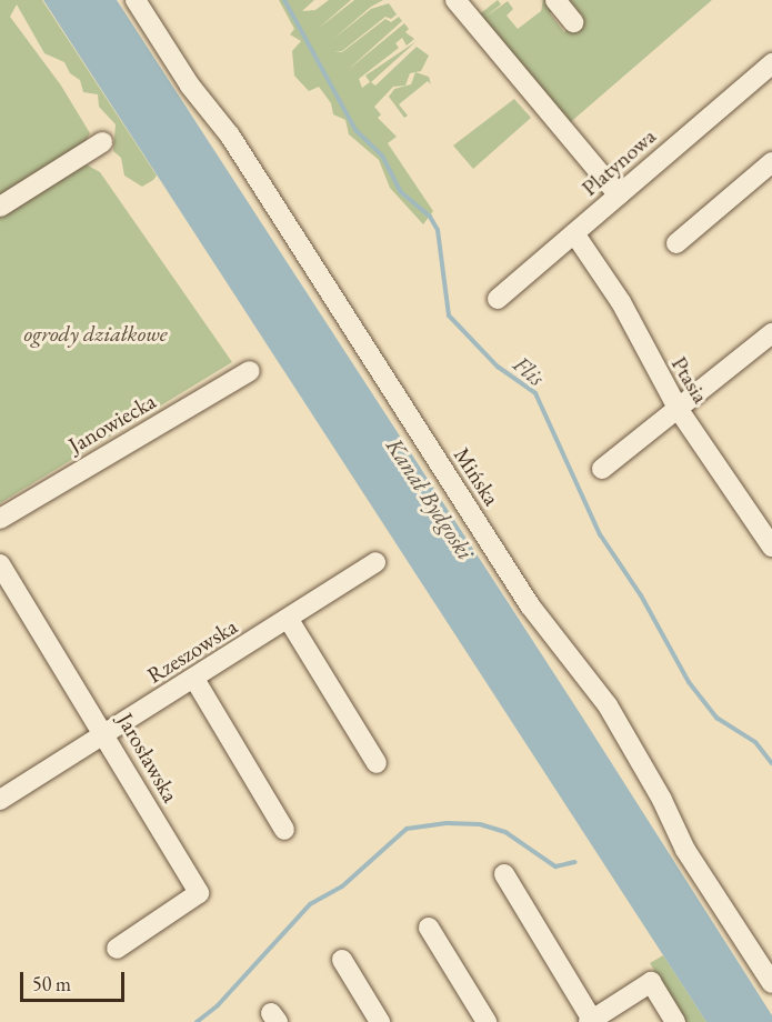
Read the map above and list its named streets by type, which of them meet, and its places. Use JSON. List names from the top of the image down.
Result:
{
  "streets": {
    "street": [
      "Platynowa",
      "Ptasia",
      "Janowiecka",
      "Mińska",
      "Rzeszowska",
      "Jarosławska"
    ]
  },
  "crossings": [
    ["Platynowa", "Ptasia"],
    ["Rzeszowska", "Jarosławska"]
  ],
  "water": ["Flis", "Kanał Bydgoski"],
  "parks": ["ogrody działkowe"],
  "scale_bar": "50 m"
}
